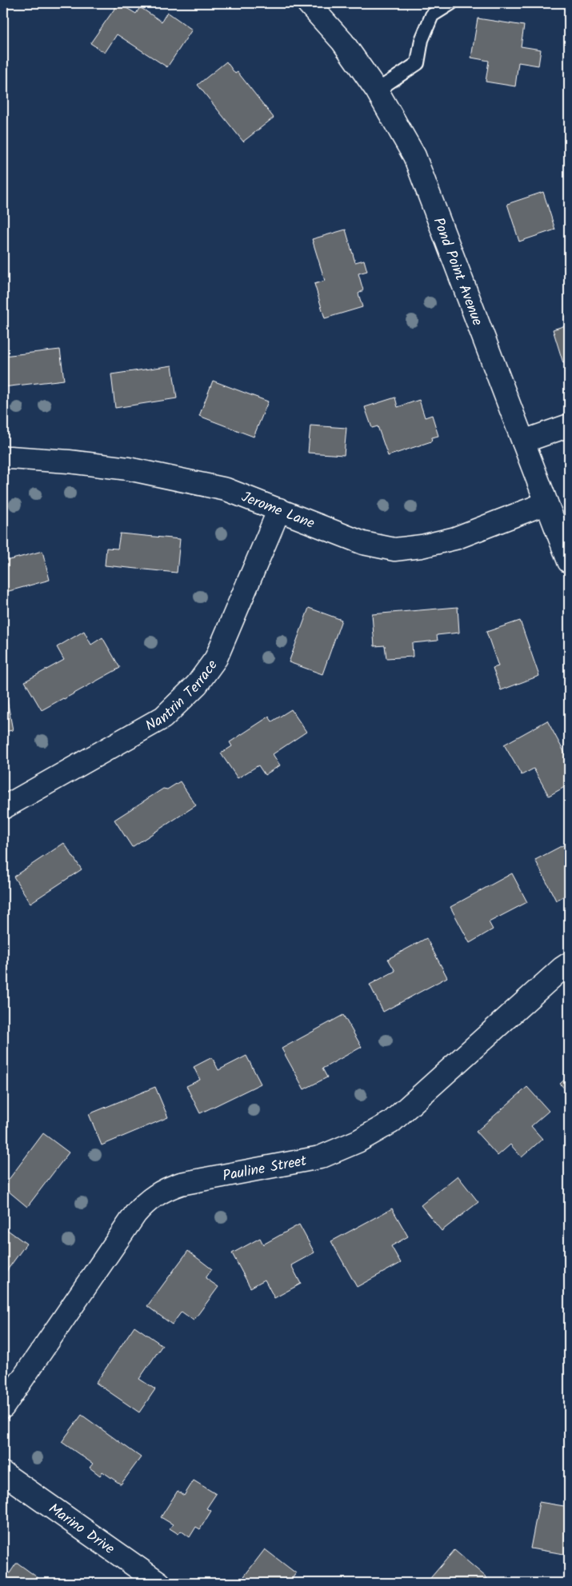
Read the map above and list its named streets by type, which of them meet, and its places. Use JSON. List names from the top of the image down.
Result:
{
  "streets": {
    "street": [
      "Pond Point Avenue",
      "Jerome Lane",
      "Nantrin Terrace",
      "Pauline Street",
      "Marino Drive"
    ]
  },
  "crossings": [
    ["Pond Point Avenue", "Jerome Lane"],
    ["Jerome Lane", "Nantrin Terrace"]
  ]
}
